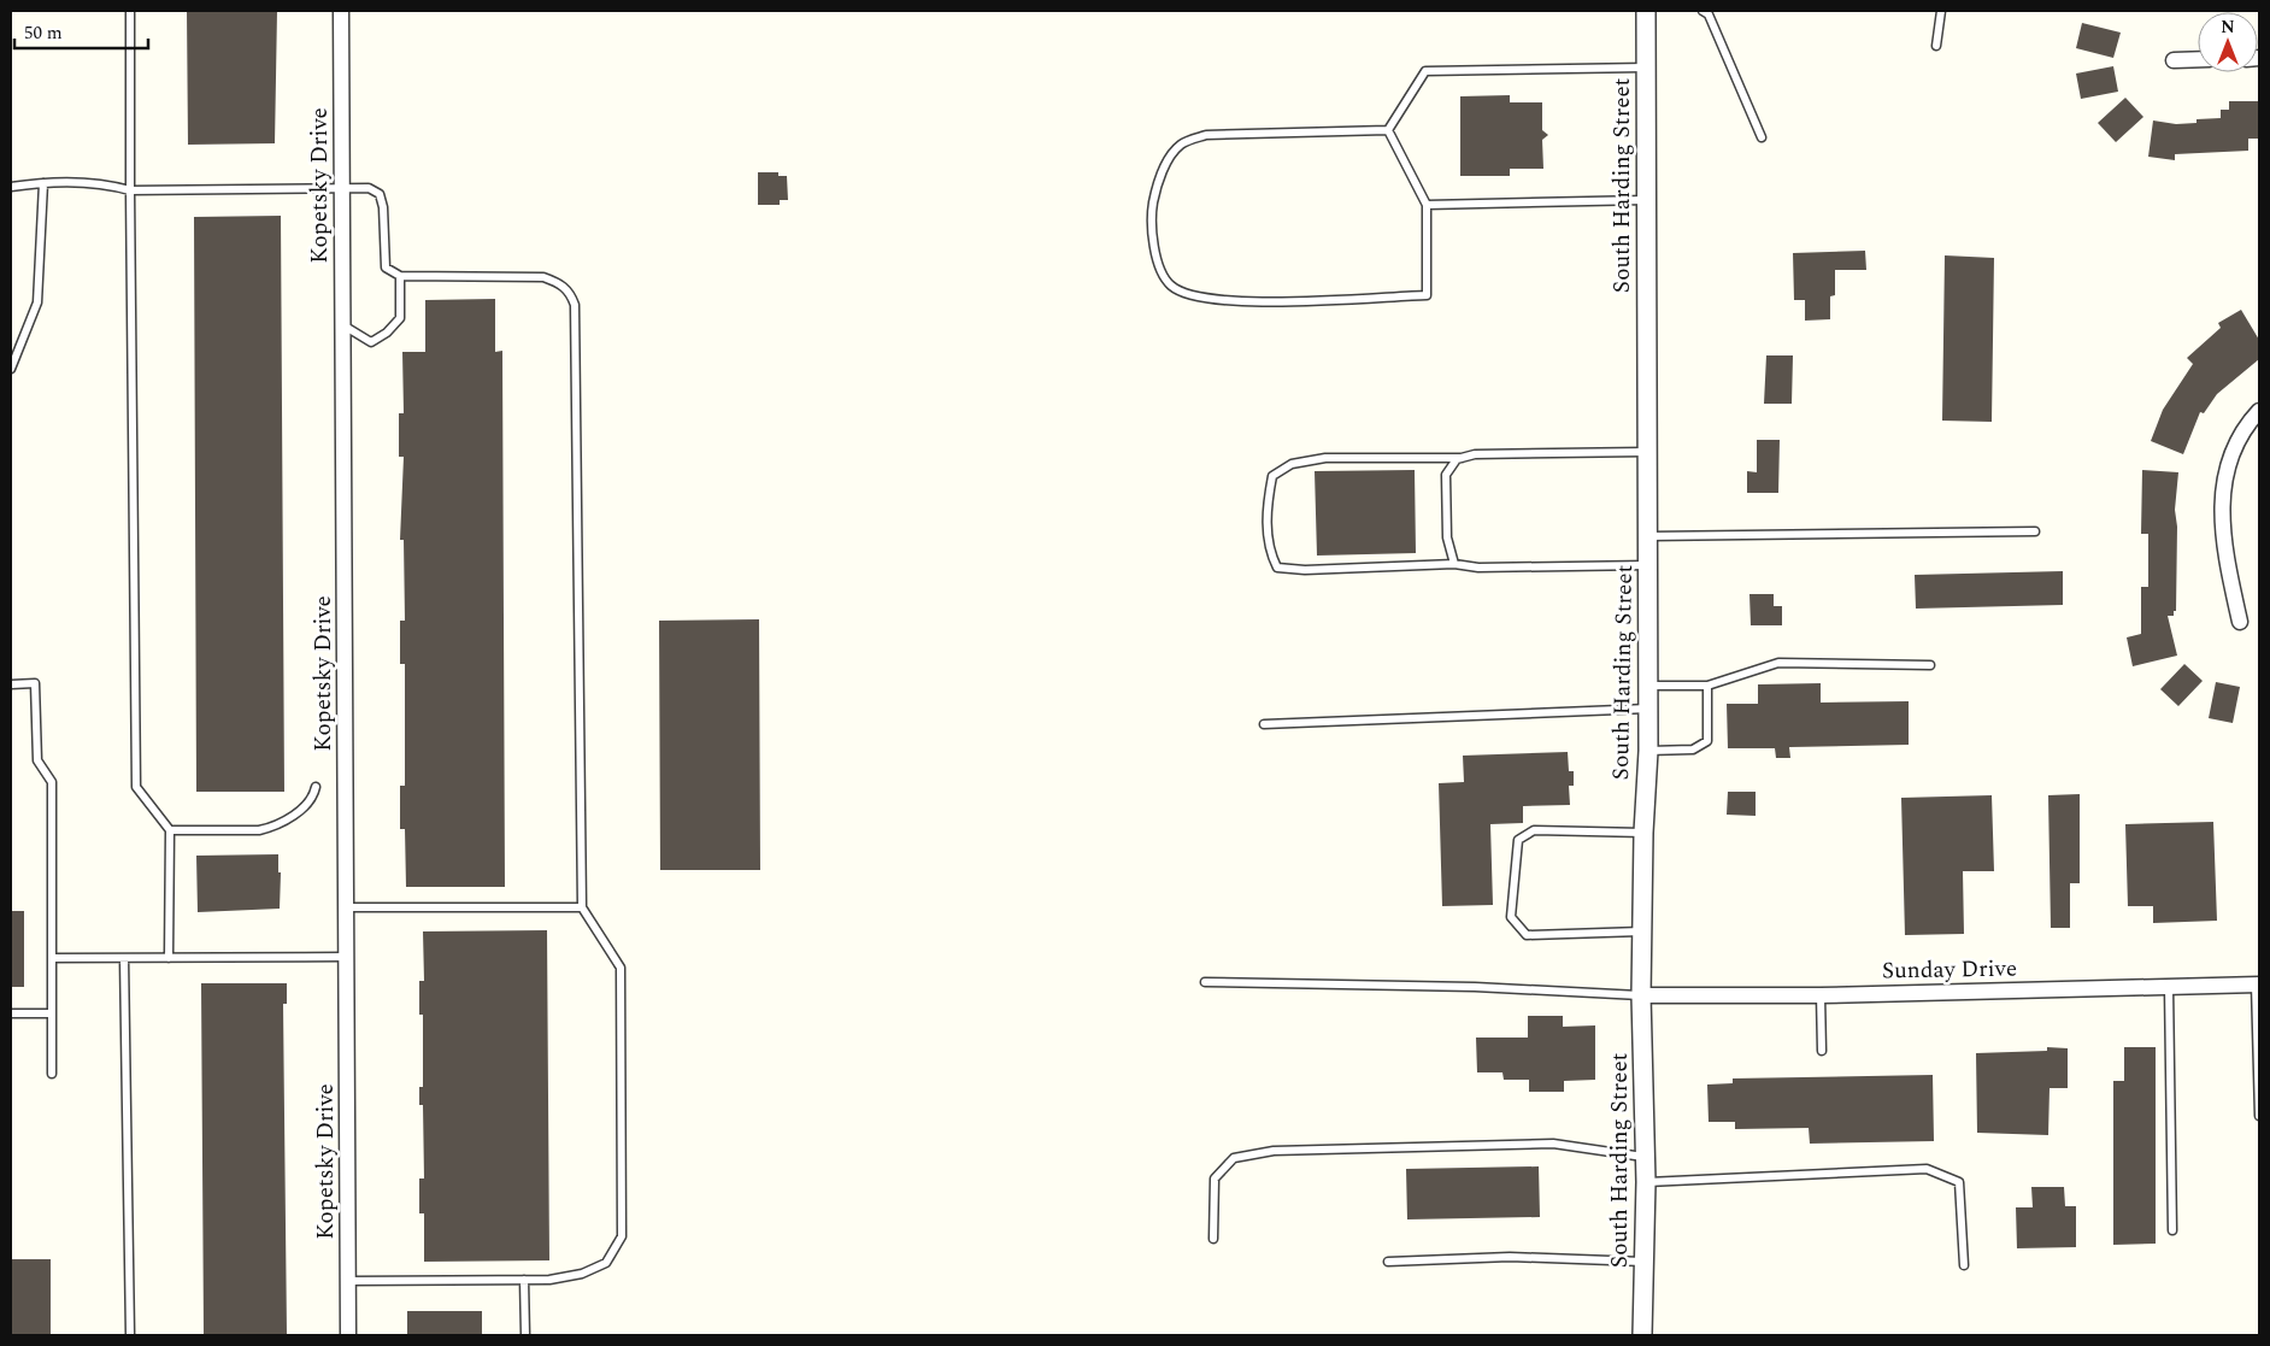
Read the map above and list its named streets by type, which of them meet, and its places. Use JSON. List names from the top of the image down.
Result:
{
  "streets": {
    "street": ["Kopetsky Drive", "South Harding Street", "Sunday Drive"]
  },
  "crossings": [
    ["South Harding Street", "Sunday Drive"]
  ],
  "scale_bar": "50 m",
  "north": "top"
}
